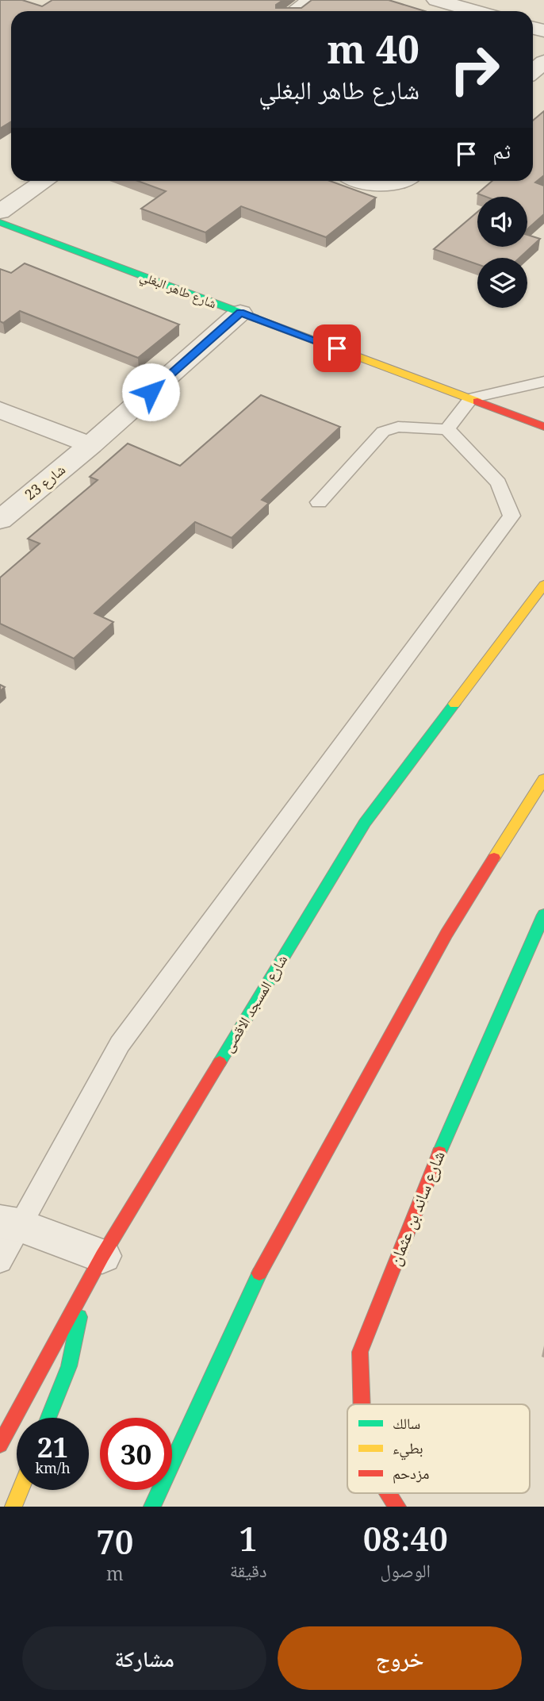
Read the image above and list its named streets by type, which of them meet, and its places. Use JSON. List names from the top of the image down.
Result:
{
  "streets": {
    "main road": ["شارع طاهر البغلي", "شارع المسجد الاقصى", "شارع ساند بن عثمان"],
    "street": ["شارع 23"]
  },
  "crossings": [
    ["شارع طاهر البغلي", "شارع 23"]
  ],
  "legend": ["سالك", "بطيء", "مزدحم"],
  "page": {
    "turn": ["40 m", "شارع طاهر البغلي"],
    "then": "ثم",
    "speed": "21 km/h",
    "limit": "30",
    "eta": [
      "08:40",
      "الوصول",
      "1",
      "دقيقة",
      "70",
      "m"
    ],
    "buttons": ["خروج", "مشاركة"]
  }
}
